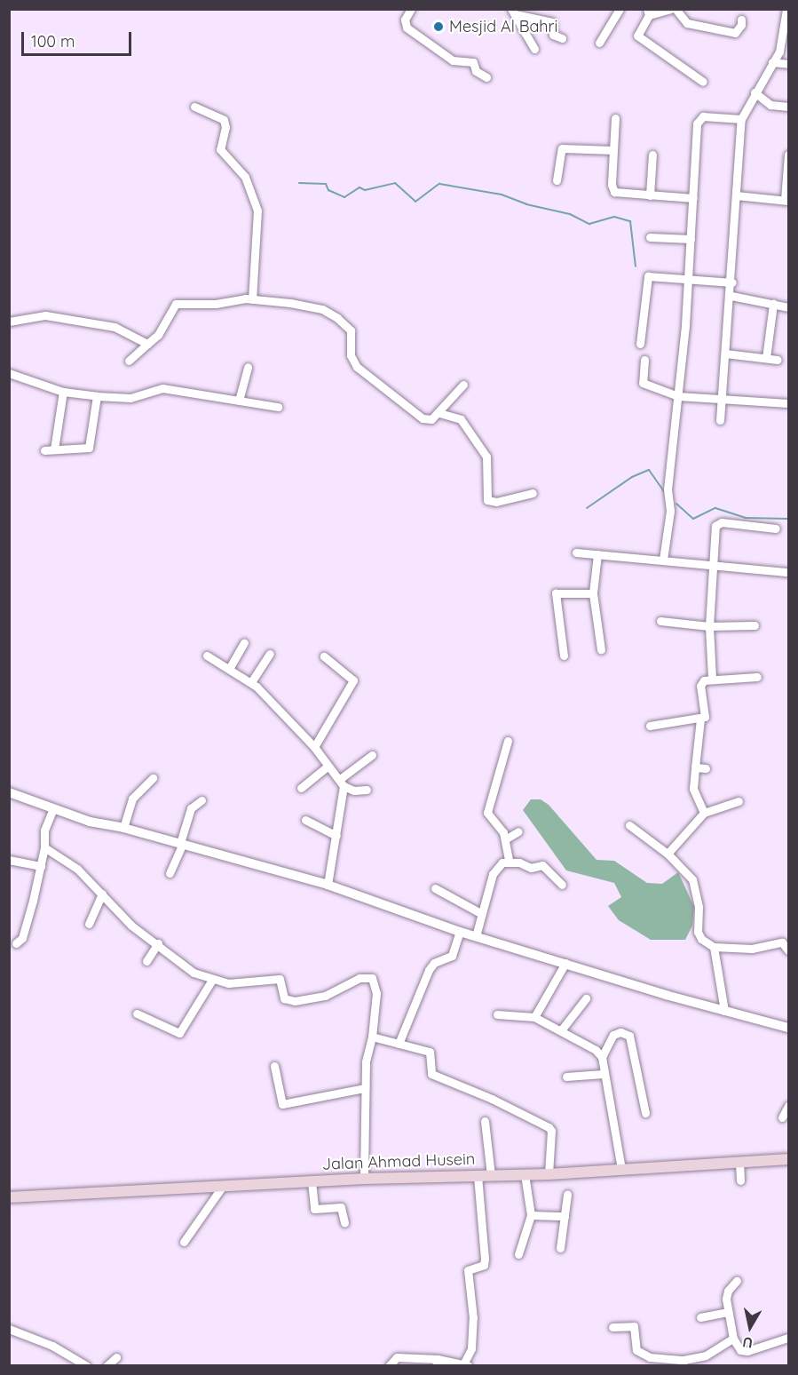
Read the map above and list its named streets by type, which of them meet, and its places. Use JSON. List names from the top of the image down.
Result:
{
  "streets": {
    "main road": ["Jalan Ahmad Husein"]
  },
  "places": ["Mesjid Al Bahri"],
  "scale_bar": "100 m",
  "north": "bottom"
}
